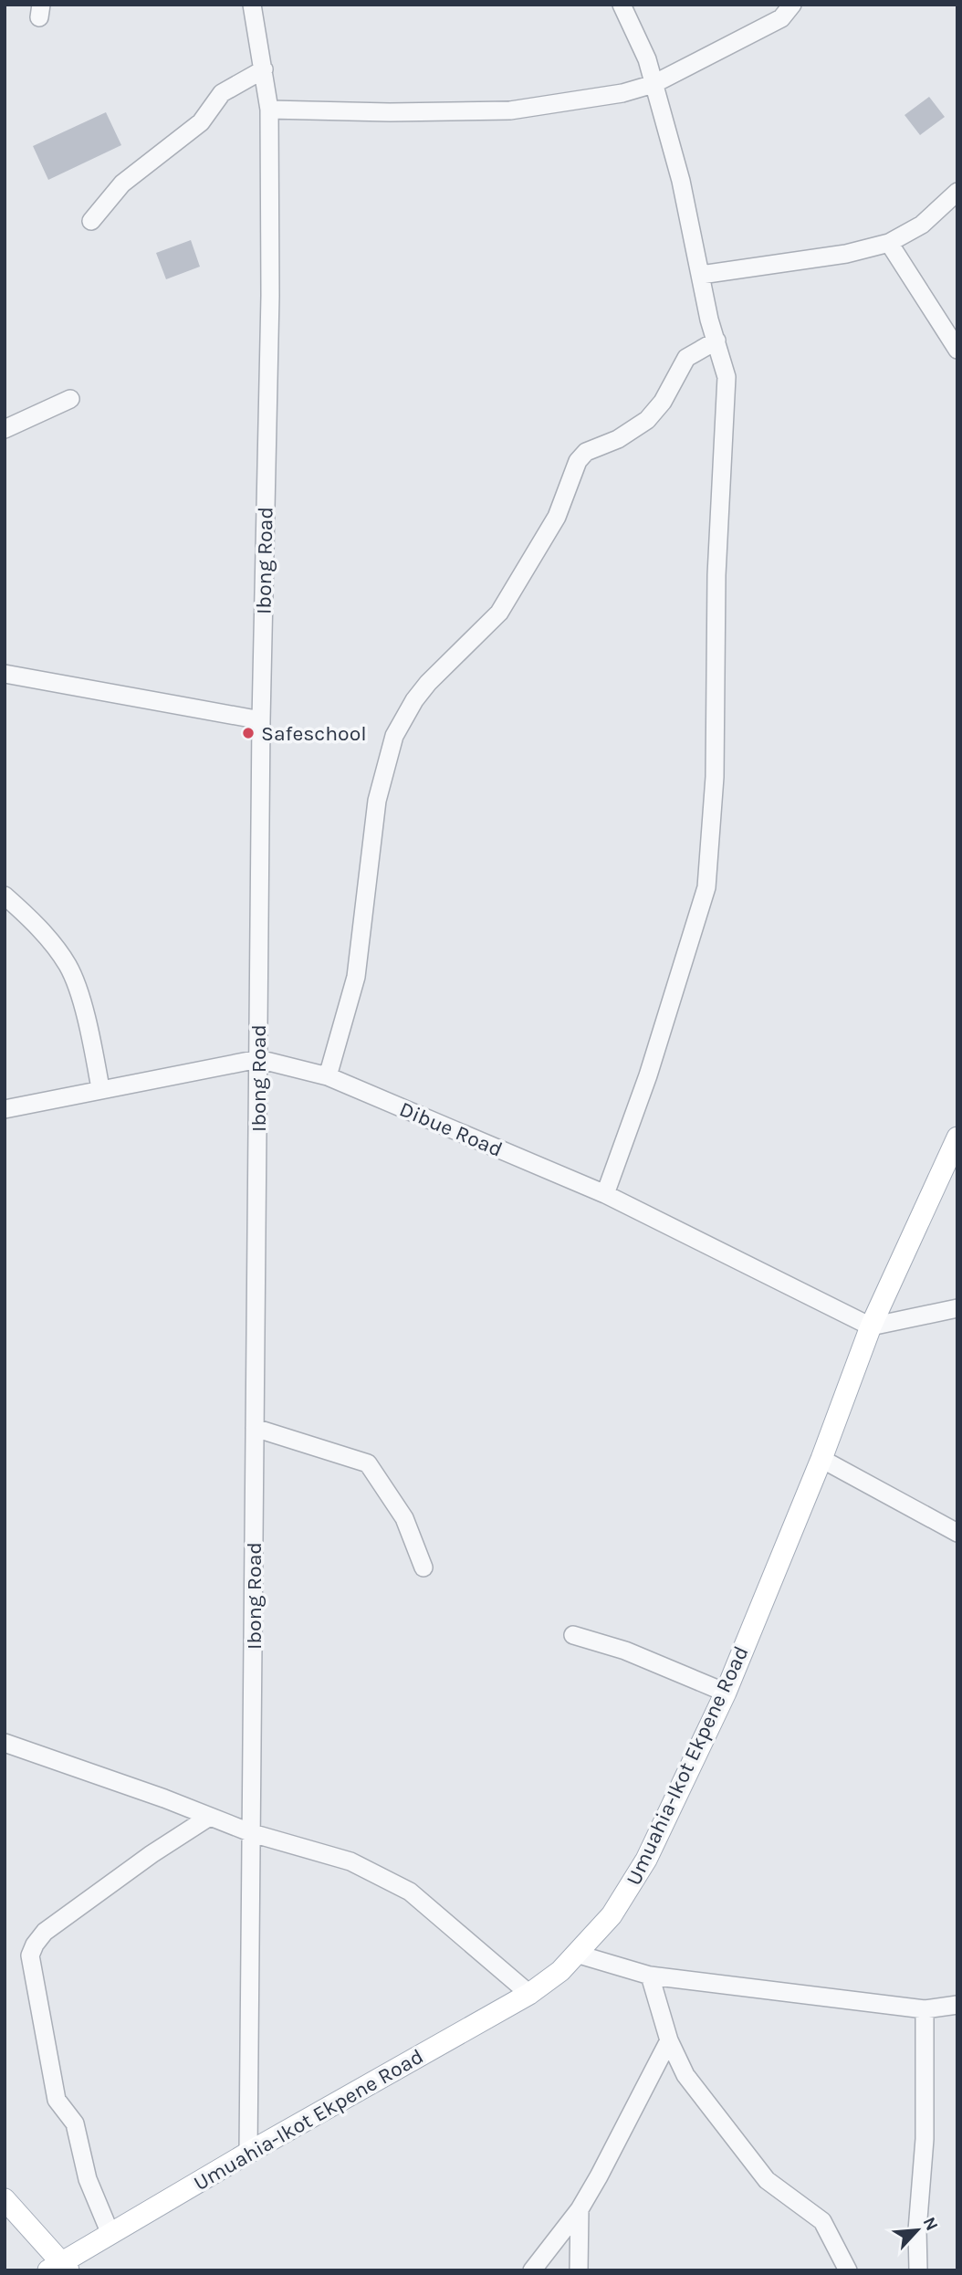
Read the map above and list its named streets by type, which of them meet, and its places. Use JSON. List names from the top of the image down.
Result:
{
  "streets": {
    "main road": ["Umuahia-Ikot Ekpene Road"],
    "street": ["Ibong Road", "Dibue Road"]
  },
  "crossings": [
    ["Ibong Road", "Dibue Road"],
    ["Ibong Road", "Umuahia-Ikot Ekpene Road"],
    ["Dibue Road", "Umuahia-Ikot Ekpene Road"]
  ],
  "places": ["Safeschool"],
  "north": "top right"
}
